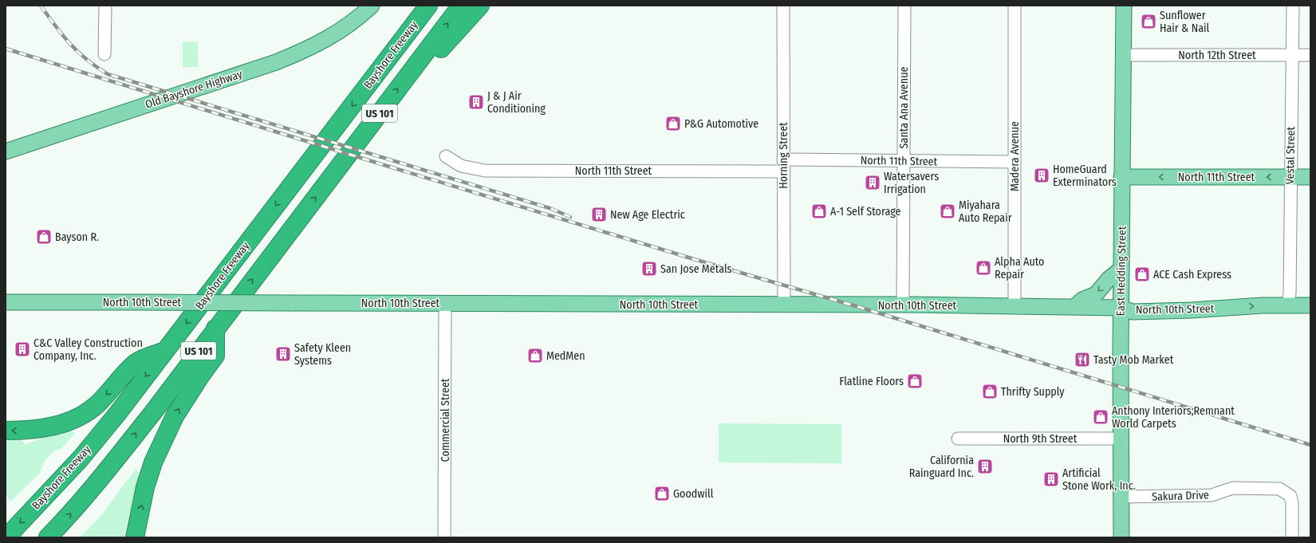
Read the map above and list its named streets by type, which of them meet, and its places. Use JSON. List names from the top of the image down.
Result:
{
  "streets": {
    "highway": ["Bayshore Freeway", "US 101"],
    "main road": [
      "Old Bayshore Highway",
      "North 11th Street",
      "East Hedding Street",
      "North 10th Street"
    ],
    "street": [
      "North 12th Street",
      "Santa Ana Avenue",
      "Horning Street",
      "Vestal Street",
      "Madera Avenue",
      "Commercial Street",
      "North 9th Street",
      "Sakura Drive"
    ]
  },
  "crossings": [
    ["North 12th Street", "Vestal Street"],
    ["North 12th Street", "East Hedding Street"],
    ["Santa Ana Avenue", "North 11th Street"],
    ["Santa Ana Avenue", "North 10th Street"],
    ["Horning Street", "North 11th Street"],
    ["Horning Street", "North 10th Street"],
    ["Vestal Street", "North 11th Street"],
    ["Vestal Street", "North 10th Street"],
    ["Madera Avenue", "North 11th Street"],
    ["Madera Avenue", "North 10th Street"],
    ["North 11th Street", "East Hedding Street"],
    ["East Hedding Street", "North 10th Street"],
    ["East Hedding Street", "North 9th Street"],
    ["East Hedding Street", "Sakura Drive"],
    ["North 10th Street", "Commercial Street"]
  ],
  "places": {
    "shop": [
      "Sunflower Hair & Nail",
      "P&G Automotive",
      "A-1 Self Storage",
      "Miyahara Auto Repair",
      "Bayson R.",
      "Alpha Auto Repair",
      "ACE Cash Express",
      "MedMen",
      "Flatline Floors",
      "Thrifty Supply",
      "Anthony Interiors;Remnant World Carpets",
      "Goodwill"
    ],
    "building": [
      "J & J Air Conditioning",
      "HomeGuard Exterminators",
      "Watersavers Irrigation",
      "New Age Electric",
      "San Jose Metals",
      "C&C Valley Construction Company, Inc.",
      "Safety Kleen Systems",
      "California Rainguard Inc.",
      "Artificial Stone Work, Inc."
    ],
    "restaurant": ["Tasty Mob Market"]
  }
}
